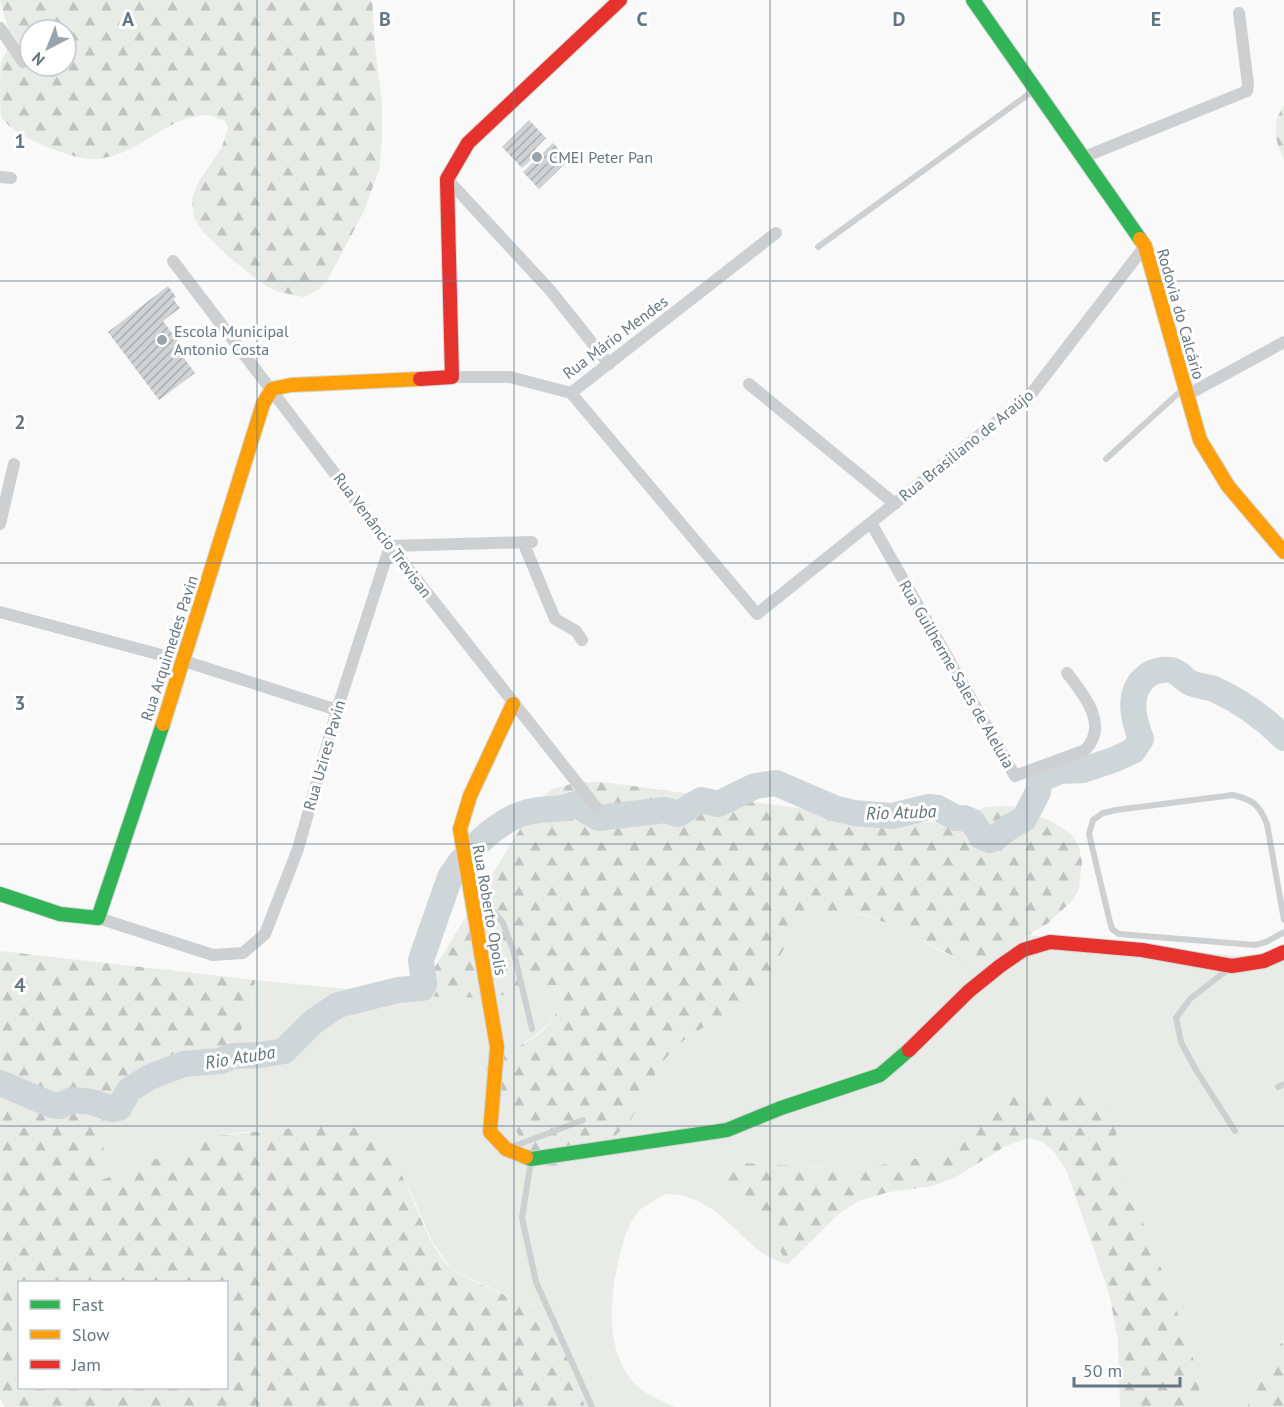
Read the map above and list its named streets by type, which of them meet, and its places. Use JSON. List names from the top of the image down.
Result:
{
  "streets": {
    "street": [
      "Rodovia do Calcário",
      "Rua Mário Mendes",
      "Rua Brasiliano de Araújo",
      "Rua Venâncio Trevisan",
      "Rua Arquimedes Pavin",
      "Rua Guilherme Sales de Aleluia",
      "Rua Uzires Pavin",
      "Rua Roberto Opolis"
    ]
  },
  "crossings": [
    ["Rodovia do Calcário", "Rua Brasiliano de Araújo"],
    ["Rua Mário Mendes", "Rua Brasiliano de Araújo"],
    ["Rua Mário Mendes", "Rua Venâncio Trevisan"],
    ["Rua Mário Mendes", "Rua Arquimedes Pavin"],
    ["Rua Brasiliano de Araújo", "Rua Guilherme Sales de Aleluia"],
    ["Rua Venâncio Trevisan", "Rua Arquimedes Pavin"],
    ["Rua Venâncio Trevisan", "Rua Uzires Pavin"],
    ["Rua Venâncio Trevisan", "Rua Roberto Opolis"],
    ["Rua Arquimedes Pavin", "Rua Uzires Pavin"]
  ],
  "water": ["Rio Atuba"],
  "places": ["CMEI Peter Pan", "Escola Municipal Antonio Costa"],
  "legend": ["Fast", "Slow", "Jam"],
  "scale_bar": "50 m",
  "north": "bottom left",
  "grid": {
    "columns": [
      "A",
      "B",
      "C",
      "D",
      "E"
    ],
    "rows": [
      "1",
      "2",
      "3",
      "4"
    ]
  }
}
